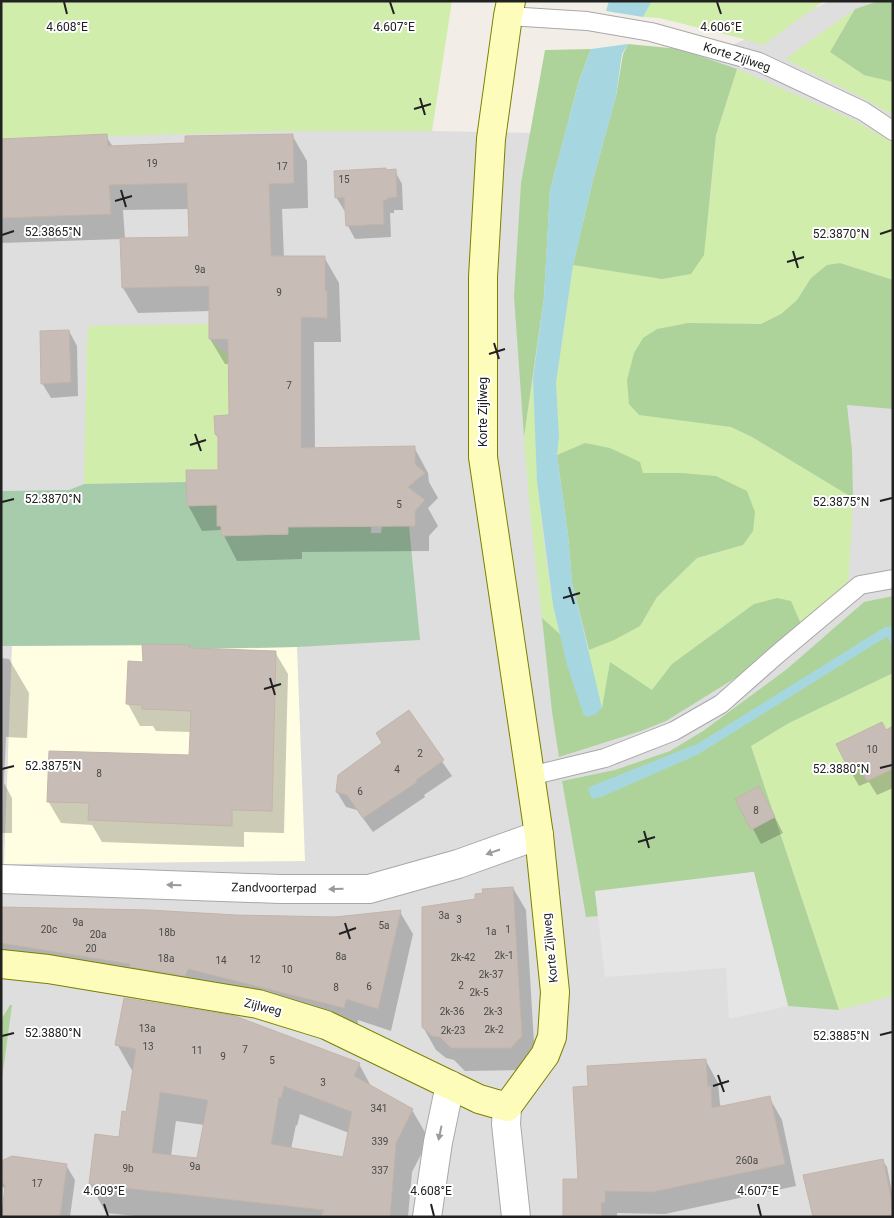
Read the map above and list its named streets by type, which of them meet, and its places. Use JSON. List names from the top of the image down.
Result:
{
  "streets": {
    "main road": ["Korte Zijlweg", "Zijlweg"],
    "street": ["Zandvoorterpad"]
  },
  "crossings": [
    ["Korte Zijlweg", "Zandvoorterpad"],
    ["Korte Zijlweg", "Zijlweg"]
  ],
  "one_way": ["Zandvoorterpad"],
  "house_numbers": [
    "19",
    "17",
    "15",
    "9a",
    "9",
    "7",
    "5",
    "10",
    "2",
    "4",
    "8",
    "6",
    "8",
    "3a",
    "3",
    "9a",
    "5a",
    "20c",
    "1",
    "1a",
    "18b",
    "20a",
    "20",
    "2k-1",
    "8a",
    "2k-42",
    "18a",
    "12",
    "14",
    "10",
    "2k-37",
    "2",
    "6",
    "8",
    "2k-5",
    "2k-36",
    "2k-3",
    "13a",
    "2k-2",
    "2k-23",
    "13",
    "7",
    "11",
    "9",
    "5",
    "3",
    "341",
    "339",
    "260a",
    "9a",
    "9b",
    "337",
    "17"
  ],
  "coordinates": [
    "4.608°E",
    "4.607°E",
    "4.606°E",
    "52.3865°N",
    "52.3870°N",
    "52.3875°N",
    "52.3880°N",
    "52.3885°N",
    "4.609°E"
  ]
}
